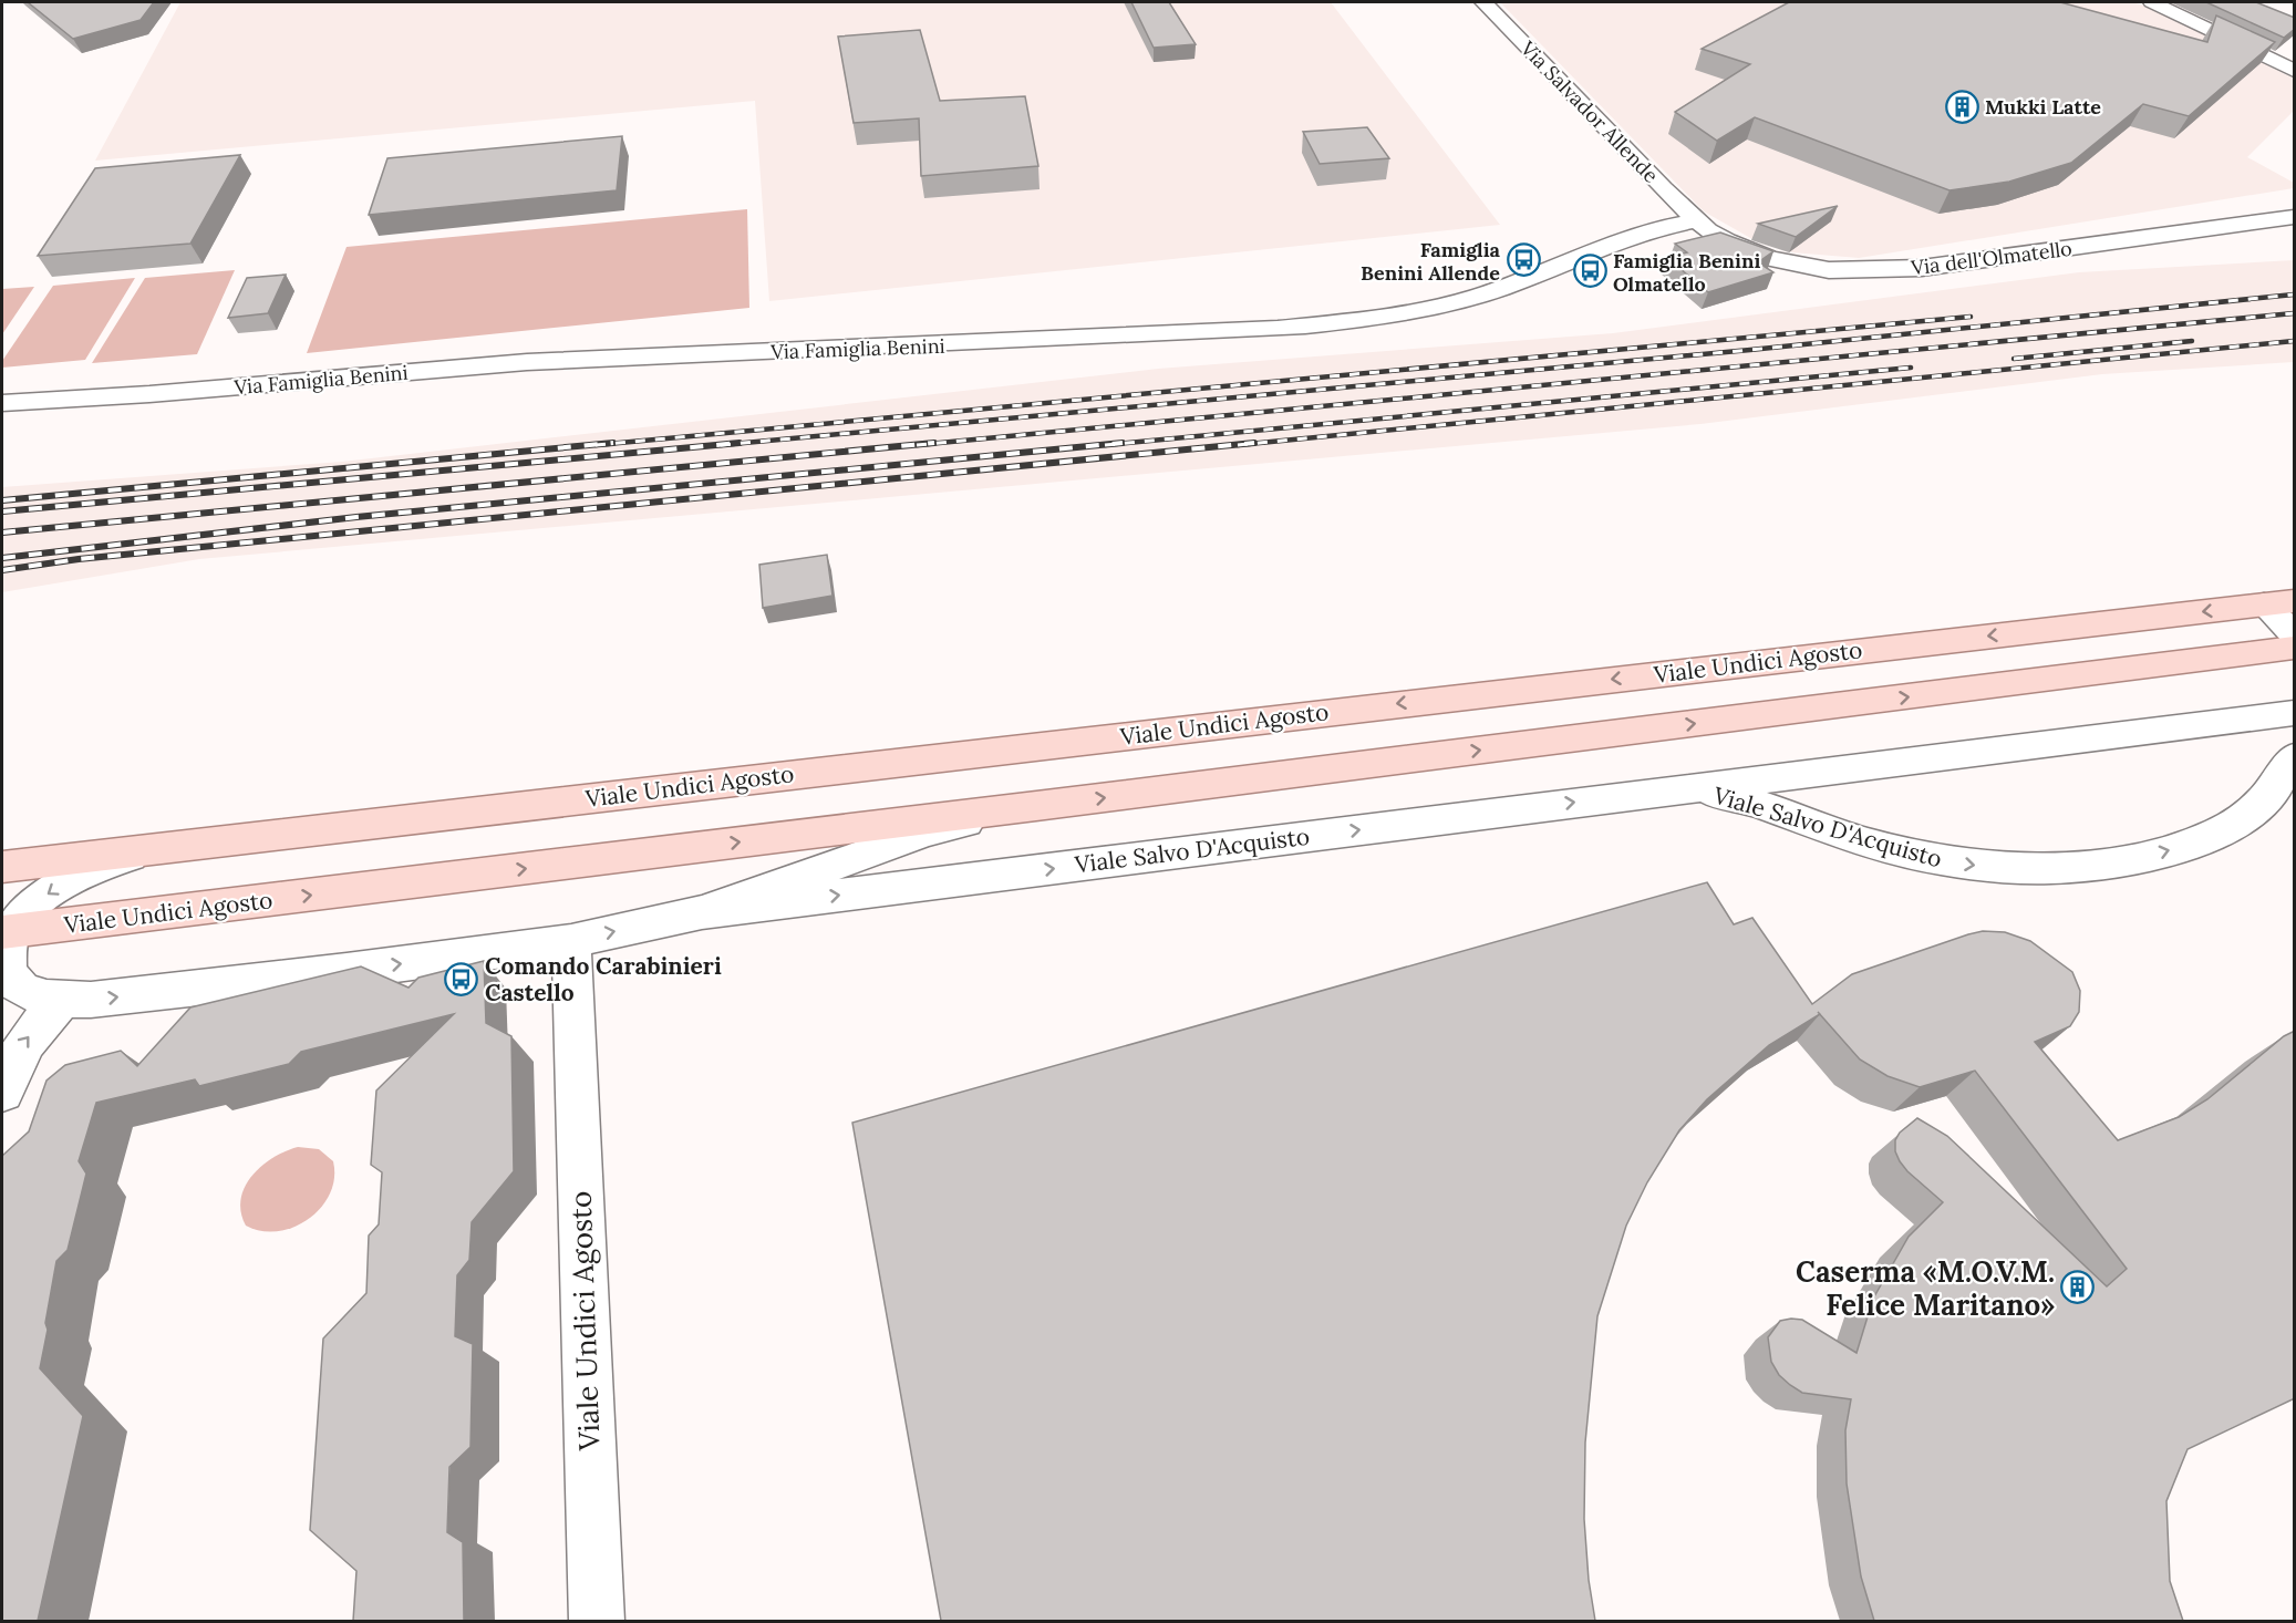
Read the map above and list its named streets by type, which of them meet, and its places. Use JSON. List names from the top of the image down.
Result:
{
  "streets": {
    "main road": ["Viale Undici Agosto"],
    "street": [
      "Via Salvador Allende",
      "Via dell'Olmatello",
      "Via Famiglia Benini",
      "Viale Salvo D'Acquisto"
    ]
  },
  "crossings": [
    ["Via Salvador Allende", "Via dell'Olmatello"],
    ["Via Salvador Allende", "Via Famiglia Benini"],
    ["Via dell'Olmatello", "Via Famiglia Benini"],
    ["Viale Undici Agosto", "Viale Salvo D'Acquisto"]
  ],
  "places": {
    "building": ["Mukki Latte", "Caserma «M.O.V.M. Felice Maritano»"],
    "bus stop": ["Famiglia Benini Allende", "Famiglia Benini Olmatello", "Comando Carabinieri Castello"]
  }
}
